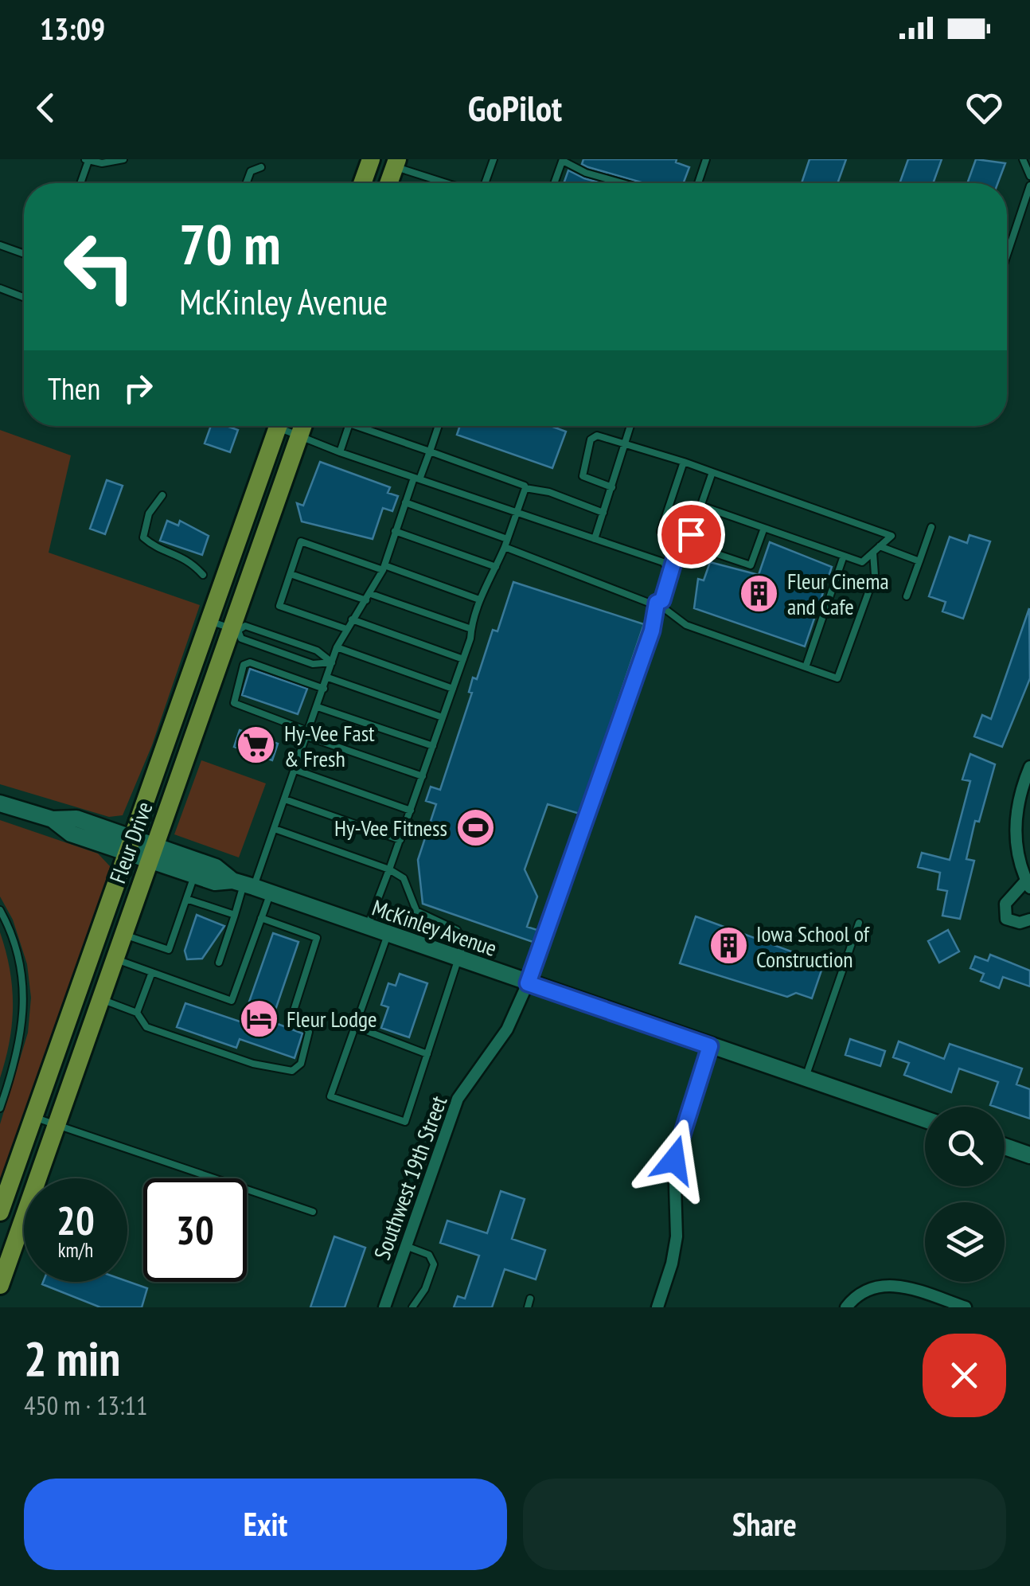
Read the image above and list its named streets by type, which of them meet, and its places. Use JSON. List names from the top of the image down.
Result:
{
  "streets": {
    "main road": ["Fleur Drive", "McKinley Avenue"],
    "street": ["Southwest 19th Street"]
  },
  "crossings": [
    ["Fleur Drive", "McKinley Avenue"],
    ["McKinley Avenue", "Southwest 19th Street"]
  ],
  "places": {
    "building": ["Fleur Cinema and Cafe", "Iowa School of Construction"],
    "supermarket": ["Hy-Vee Fast & Fresh"],
    "sports": ["Hy-Vee Fitness"],
    "hotel": ["Fleur Lodge"]
  },
  "page": {
    "status": "13:09",
    "header": "GoPilot",
    "turn": ["70 m", "McKinley Avenue"],
    "then": "Then",
    "speed": "20 km/h",
    "limit": "30",
    "heading": ["2 min", "450 m · 13:11"],
    "buttons": ["Exit", "Share"]
  }
}
